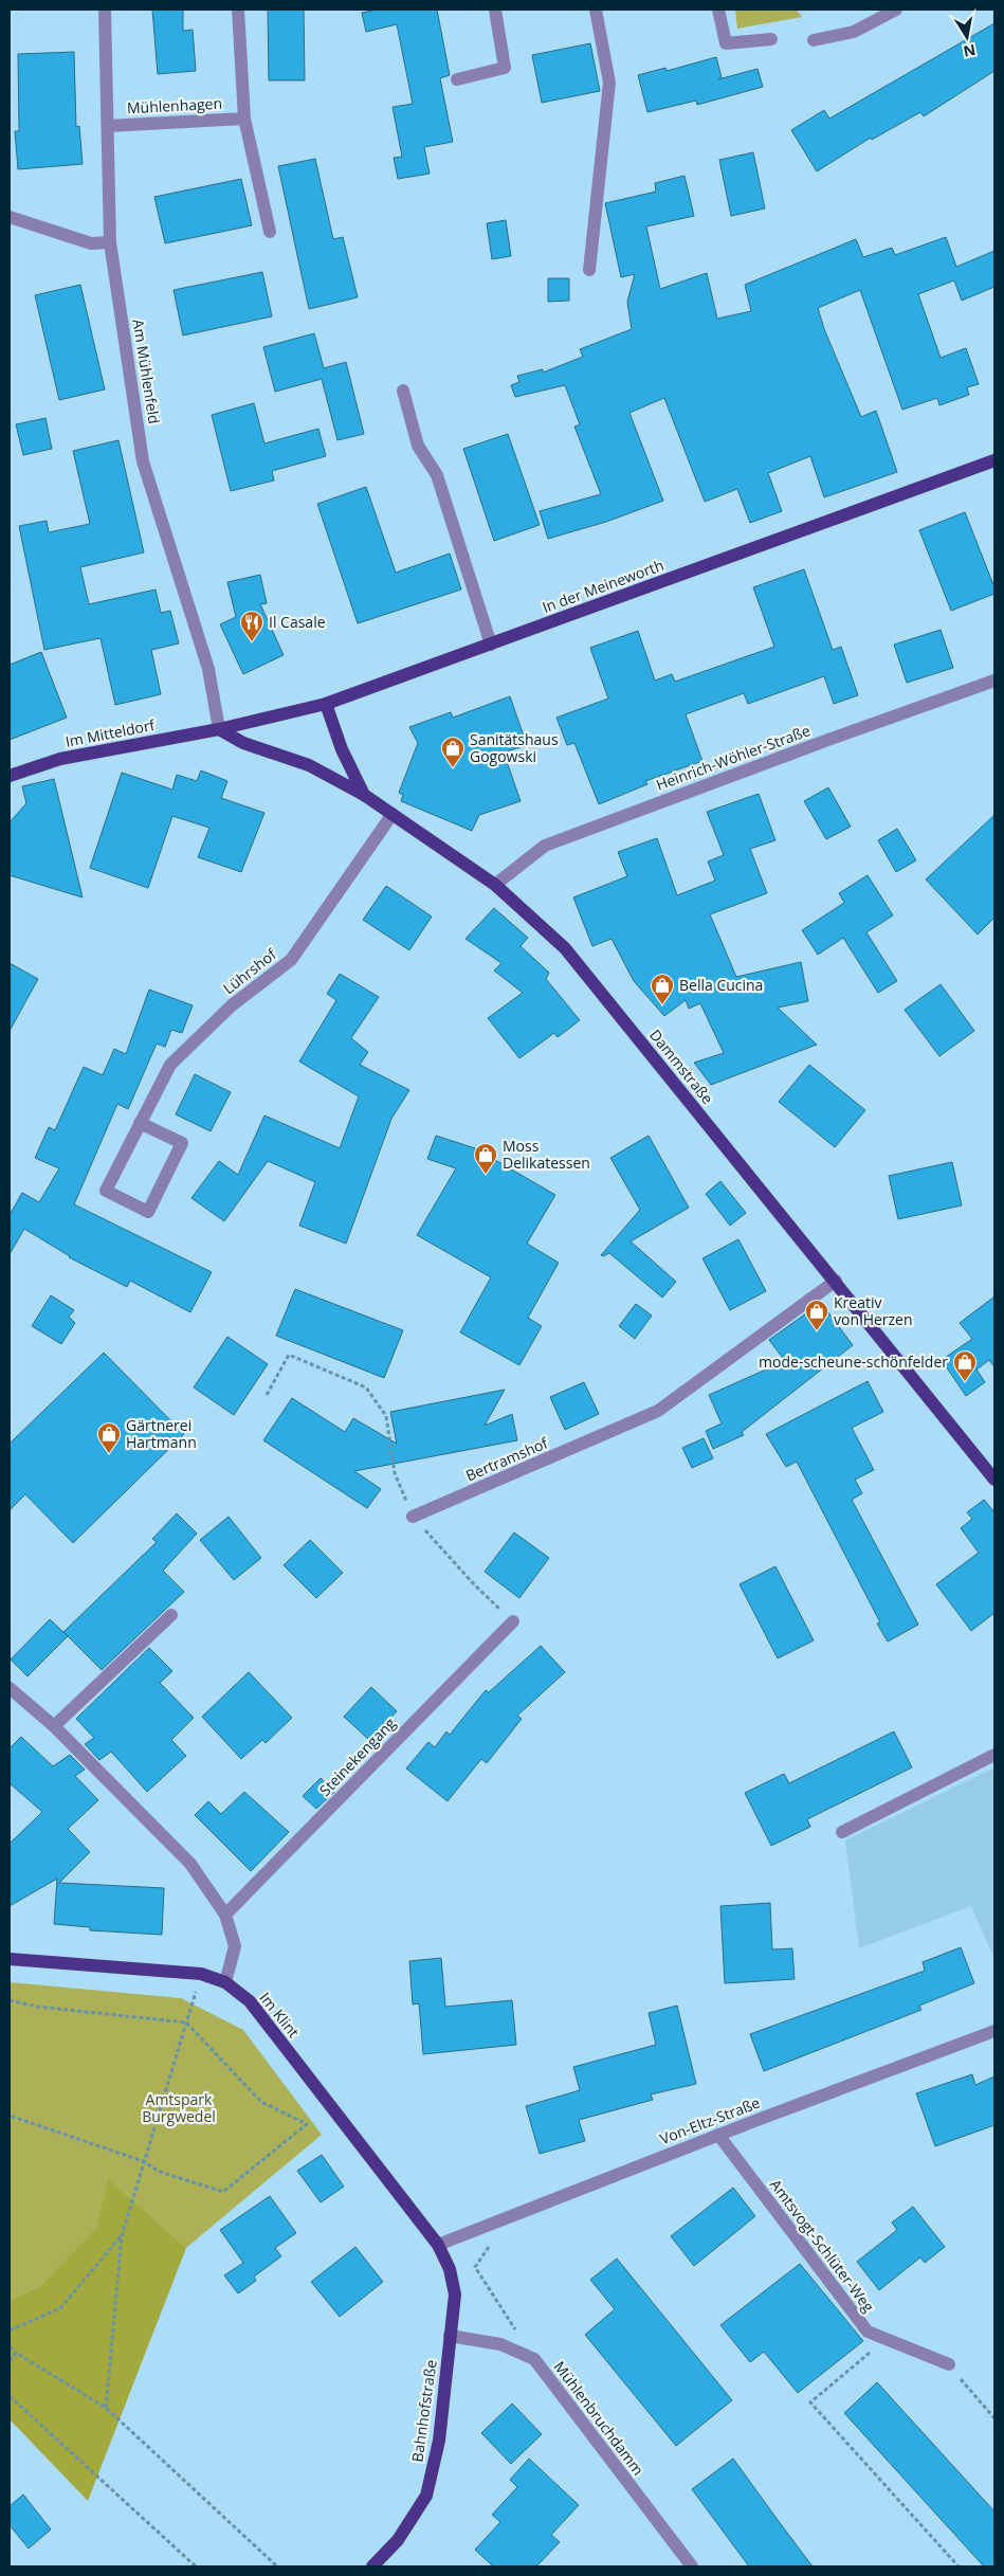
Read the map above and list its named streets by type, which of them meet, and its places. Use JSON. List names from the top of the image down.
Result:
{
  "streets": {
    "main road": [
      "In der Meineworth",
      "Im Mitteldorf",
      "Dammstraße",
      "Im Klint",
      "Bahnhofstraße"
    ],
    "street": [
      "Mühlenhagen",
      "Am Mühlenfeld",
      "Heinrich-Wöhler-Straße",
      "Lührshof",
      "Bertramshof",
      "Steinekengang",
      "Von-Eltz-Straße",
      "Amtsvogt-Schlüter-Weg",
      "Mühlenbruchdamm"
    ]
  },
  "crossings": [
    ["Mühlenhagen", "Am Mühlenfeld"],
    ["Am Mühlenfeld", "In der Meineworth"],
    ["Am Mühlenfeld", "Im Mitteldorf"],
    ["In der Meineworth", "Im Mitteldorf"],
    ["In der Meineworth", "Dammstraße"],
    ["Heinrich-Wöhler-Straße", "Dammstraße"],
    ["Lührshof", "Dammstraße"],
    ["Dammstraße", "Bertramshof"],
    ["Im Klint", "Von-Eltz-Straße"],
    ["Im Klint", "Bahnhofstraße"],
    ["Von-Eltz-Straße", "Amtsvogt-Schlüter-Weg"],
    ["Von-Eltz-Straße", "Bahnhofstraße"],
    ["Bahnhofstraße", "Mühlenbruchdamm"]
  ],
  "parks": ["Amtspark Burgwedel"],
  "places": {
    "restaurant": ["Il Casale"],
    "shop": [
      "Sanitätshaus Gogowski",
      "Bella Cucina",
      "Moss Delikatessen",
      "Kreativ von Herzen",
      "mode-scheune-schönfelder",
      "Gärtnerei Hartmann"
    ]
  },
  "north": "bottom"
}
